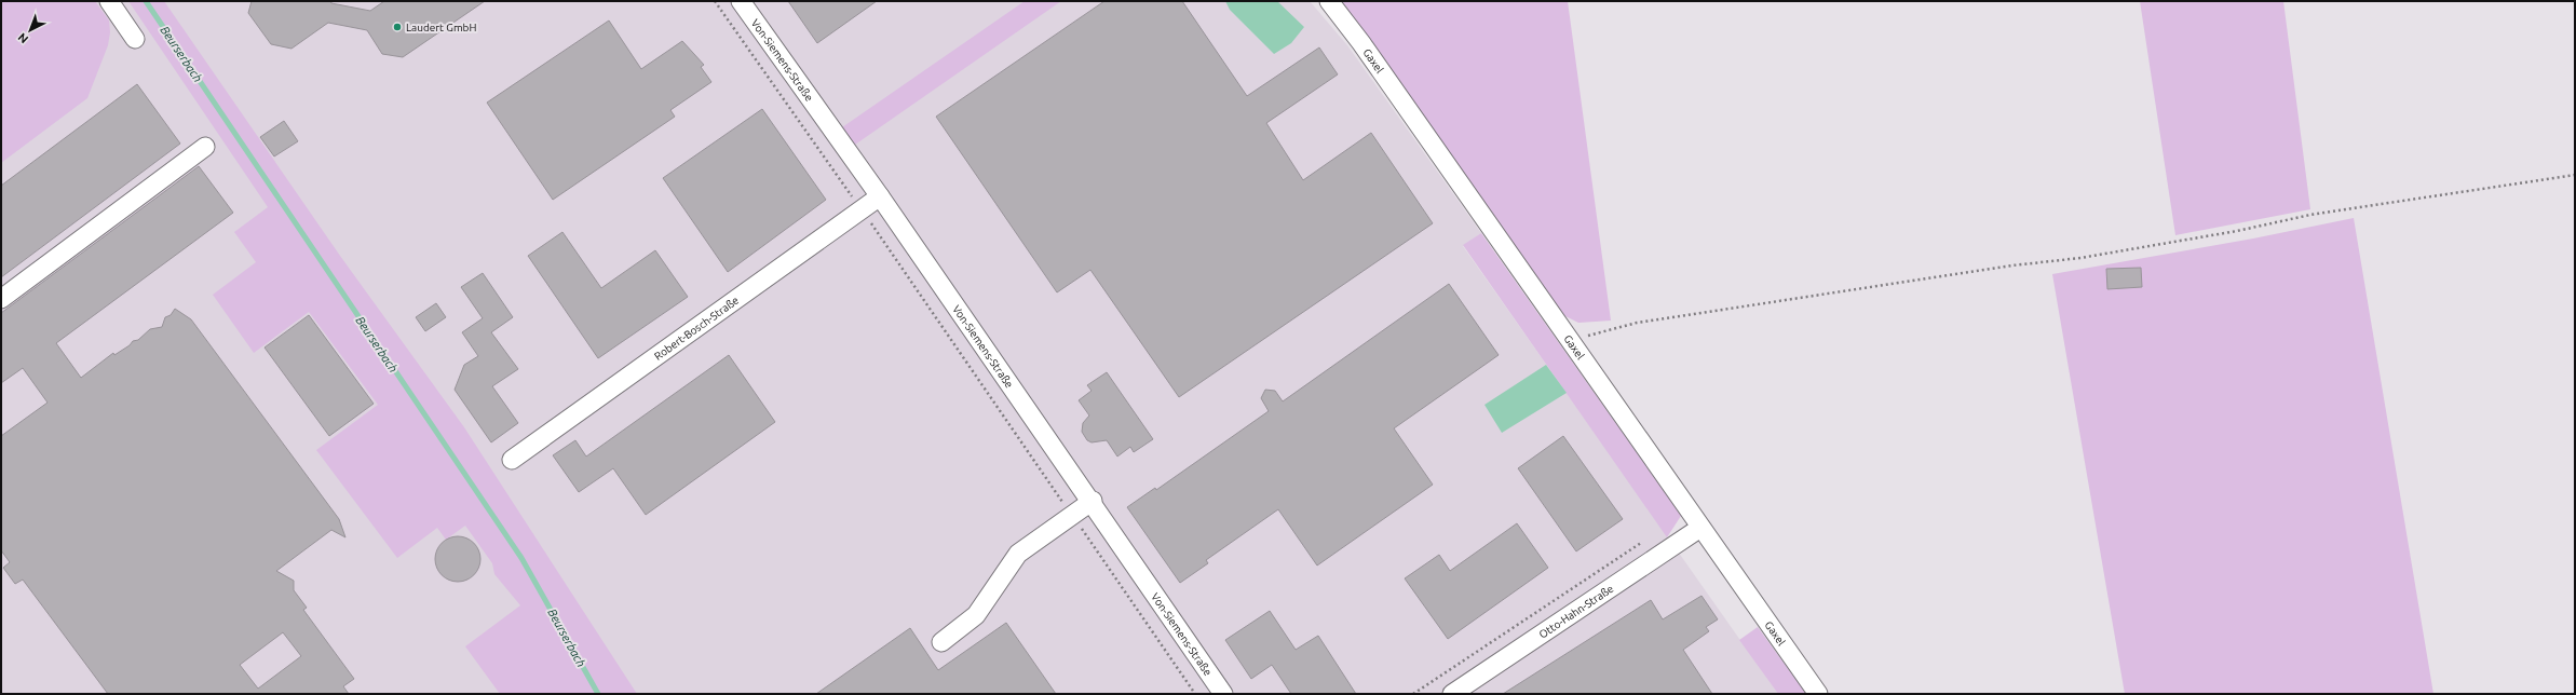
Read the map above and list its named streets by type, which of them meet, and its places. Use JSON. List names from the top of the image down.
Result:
{
  "streets": {
    "street": [
      "Von-Siemens-Straße",
      "Gaxel",
      "Robert-Bosch-Straße",
      "Otto-Hahn-Straße"
    ]
  },
  "crossings": [
    ["Von-Siemens-Straße", "Robert-Bosch-Straße"],
    ["Gaxel", "Otto-Hahn-Straße"]
  ],
  "water": ["Beurserbach"],
  "places": ["Laudert GmbH"],
  "north": "bottom left"
}
